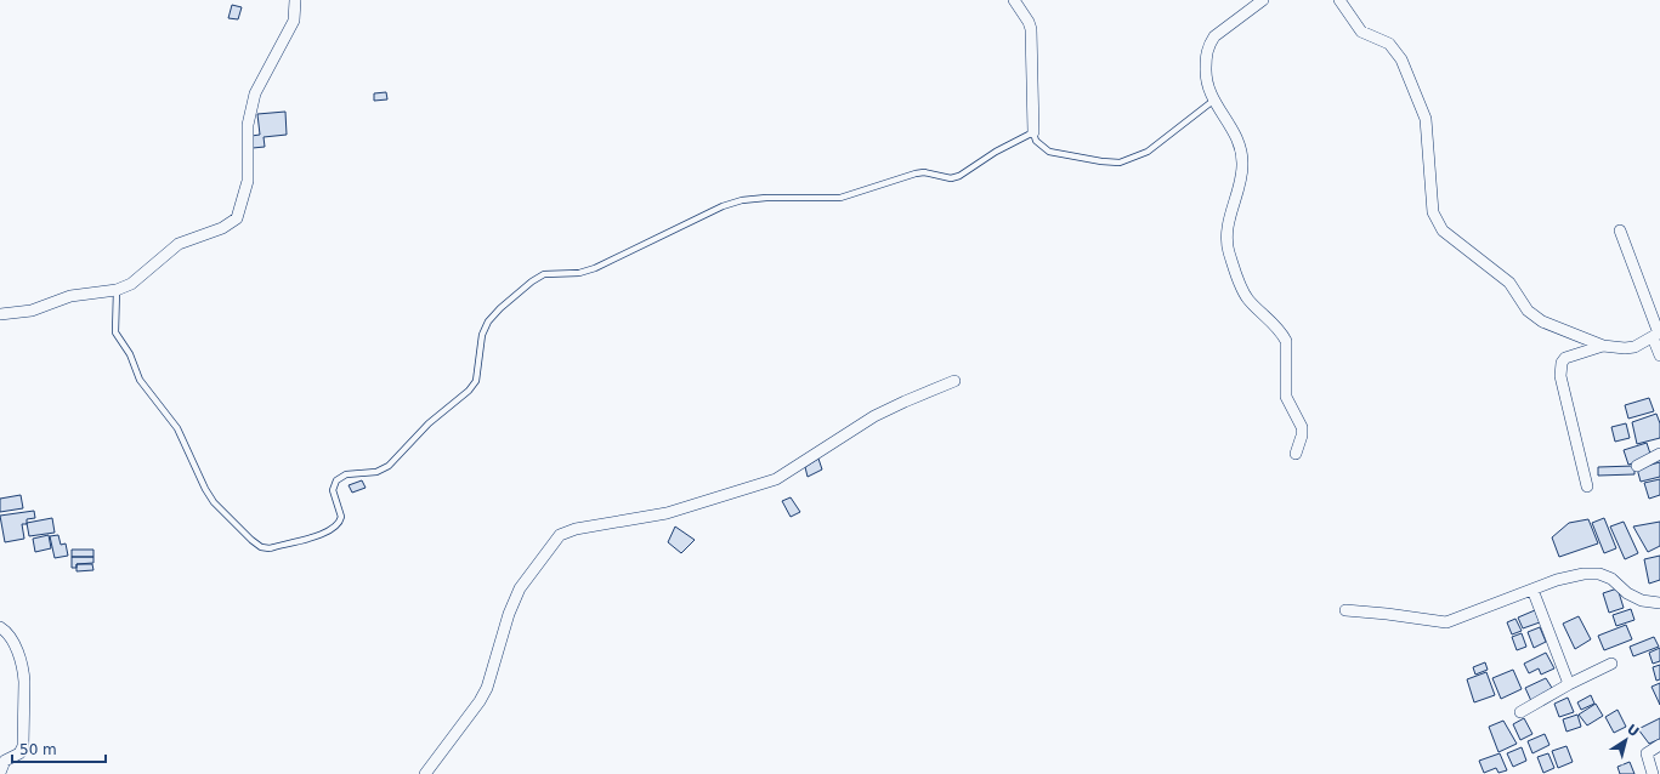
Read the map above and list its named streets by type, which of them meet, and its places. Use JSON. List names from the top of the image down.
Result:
{
  "scale_bar": "50 m",
  "north": "top right"
}
